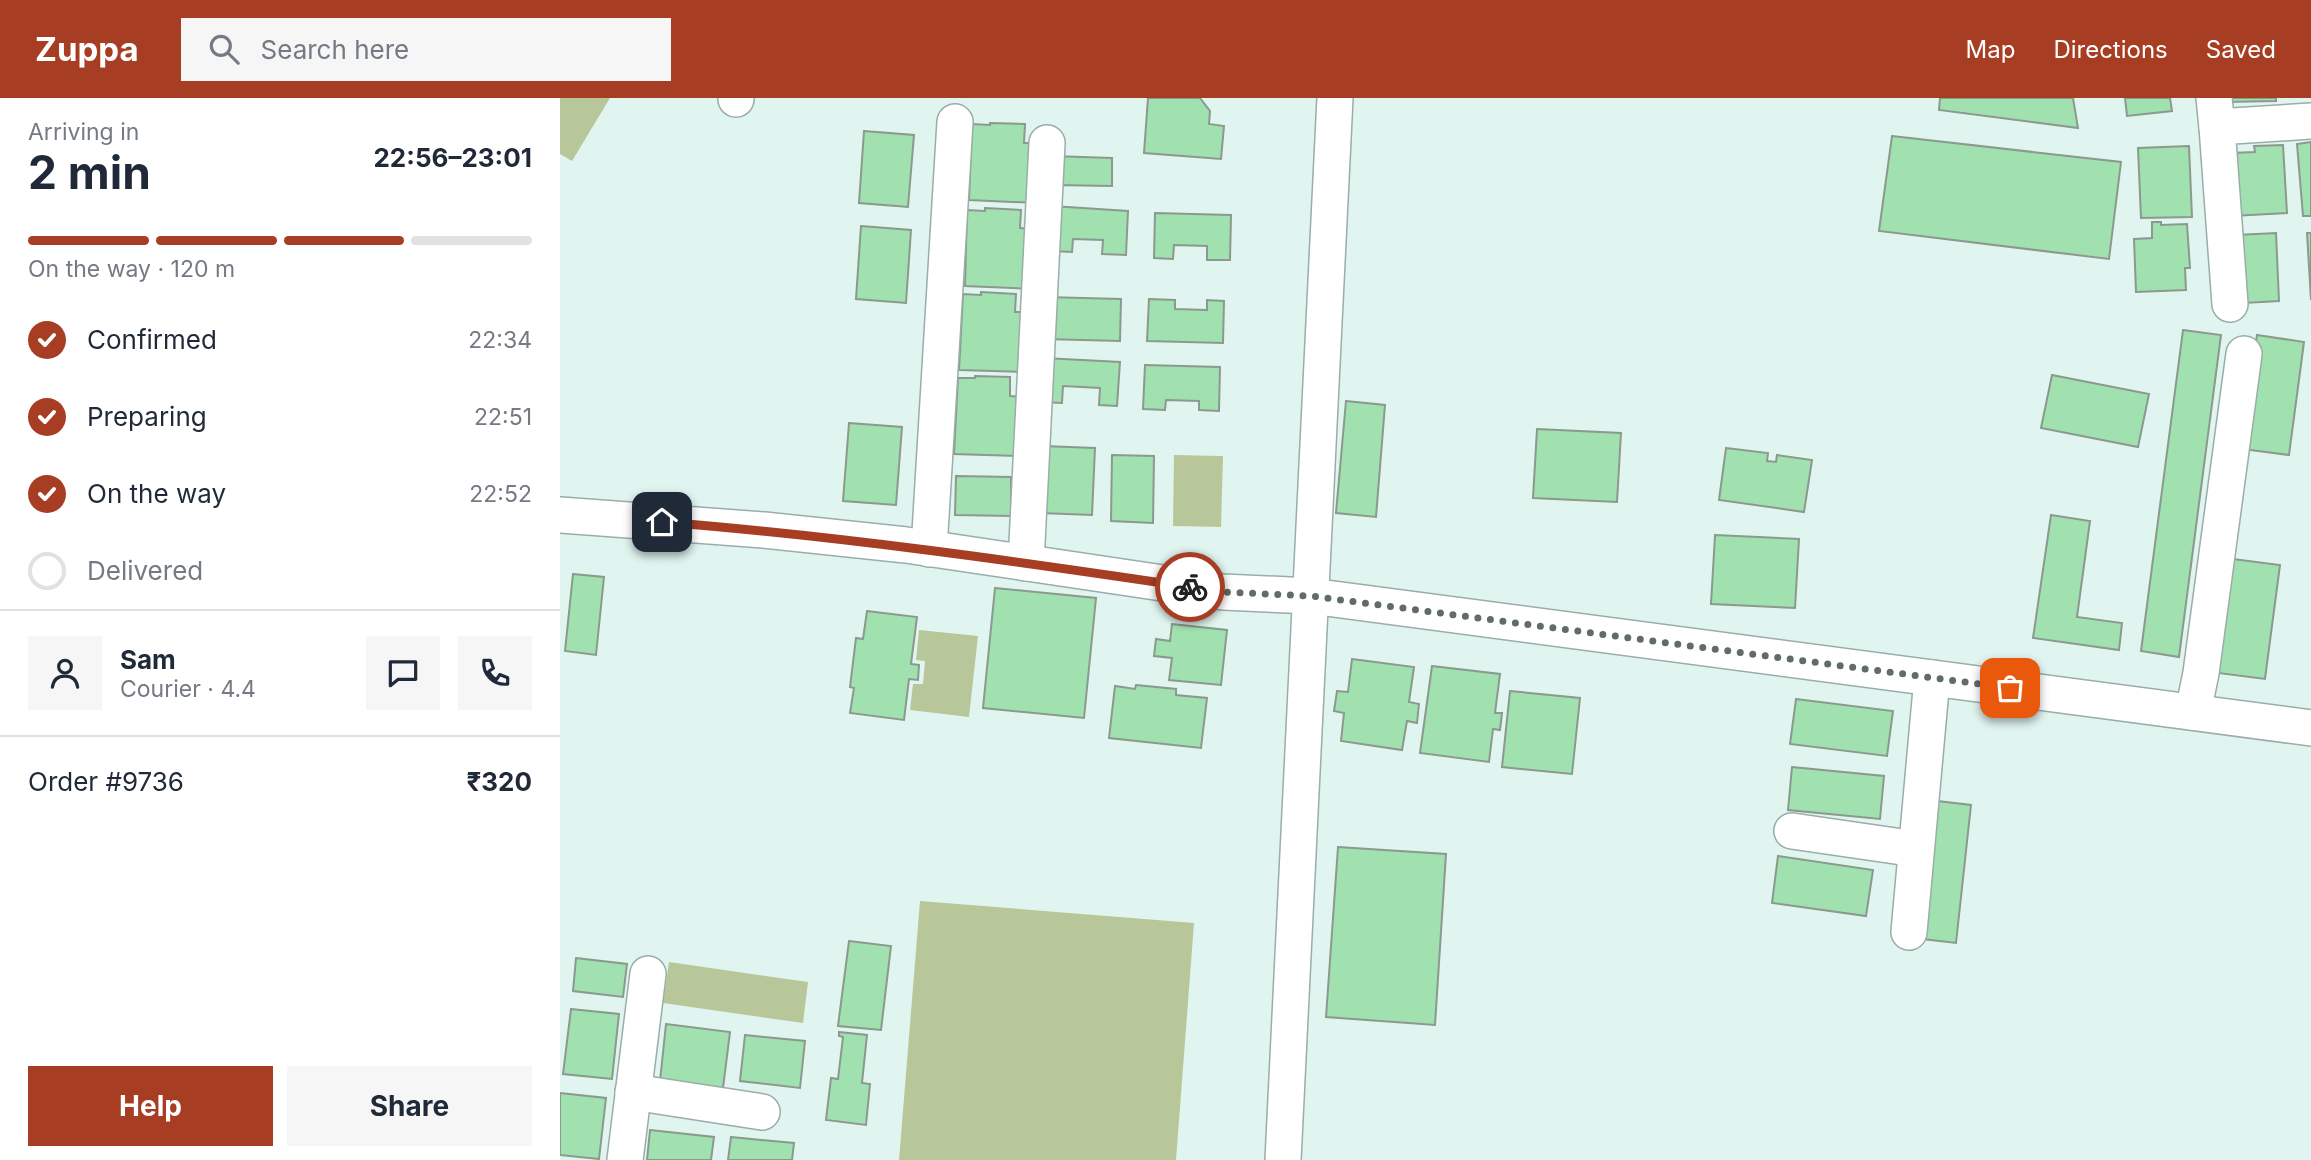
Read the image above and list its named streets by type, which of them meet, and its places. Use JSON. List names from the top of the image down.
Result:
{
  "page": {
    "header": "Zuppa",
    "search": "Search here",
    "nav": ["Map", "Directions", "Saved"],
    "heading": ["2 min", "Arriving in", "22:56–23:01"],
    "panel": [
      "Sam",
      "Courier · 4.4",
      "Order #9736",
      "₹320"
    ],
    "bar": "On the way · 120 m",
    "list": [
      ["Confirmed", "22:34"],
      ["Preparing", "22:51"],
      ["On the way", "22:52"],
      "Delivered"
    ],
    "buttons": ["Help", "Share"]
  }
}
